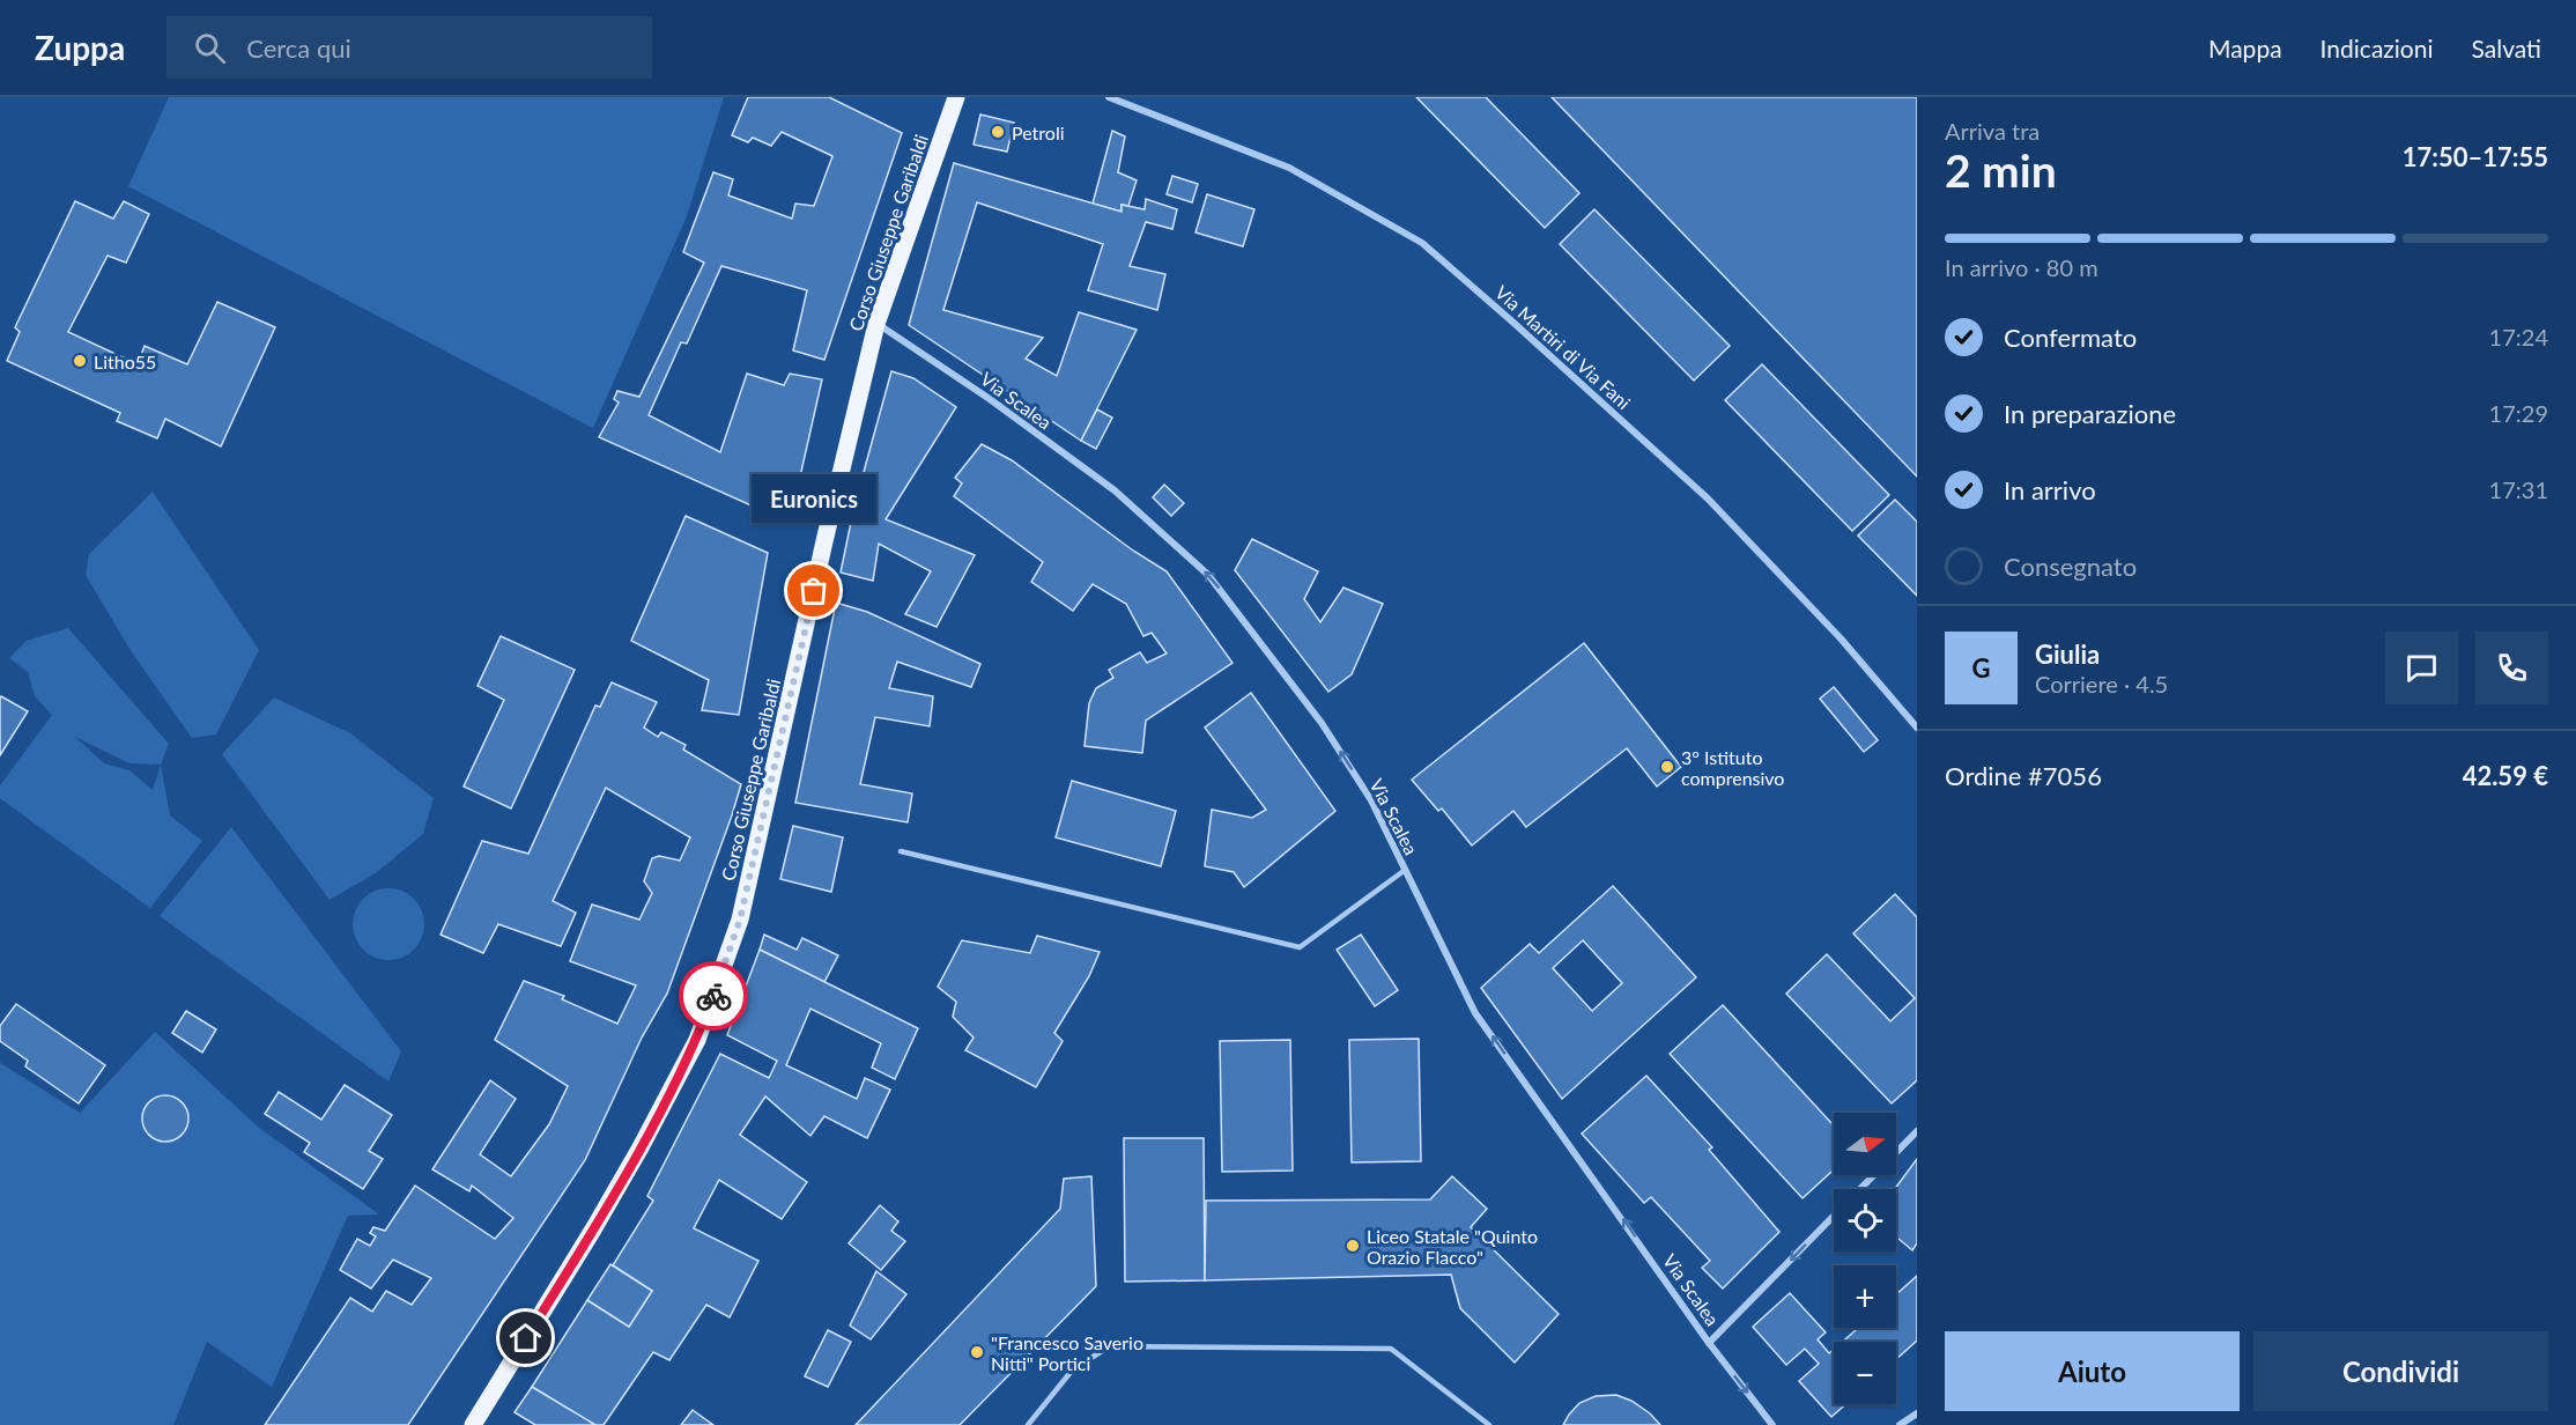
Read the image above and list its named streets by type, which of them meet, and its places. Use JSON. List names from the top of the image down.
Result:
{
  "streets": {
    "main road": ["Corso Giuseppe Garibaldi"],
    "street": ["Via Martiri di Via Fani", "Via Scalea"]
  },
  "crossings": [
    ["Corso Giuseppe Garibaldi", "Via Scalea"]
  ],
  "one_way": ["Via Scalea"],
  "places": [
    "Petroli",
    "Litho55",
    "Euronics",
    "3° Istituto comprensivo",
    "Liceo Statale \"Quinto Orazio Flacco\"",
    "\"Francesco Saverio Nitti\" Portici"
  ],
  "north": "right",
  "page": {
    "header": "Zuppa",
    "search": "Cerca qui",
    "nav": ["Mappa", "Indicazioni", "Salvati"],
    "heading": ["2 min", "Arriva tra", "17:50–17:55"],
    "panel": [
      "Giulia",
      "Corriere · 4.5",
      "Ordine #7056",
      "42.59 €"
    ],
    "bar": "In arrivo · 80 m",
    "list": [
      ["Confermato", "17:24"],
      ["In preparazione", "17:29"],
      ["In arrivo", "17:31"],
      "Consegnato"
    ],
    "bubble": "Euronics",
    "round": "G",
    "map_buttons": ["+", "−"],
    "buttons": ["Aiuto", "Condividi"]
  }
}
